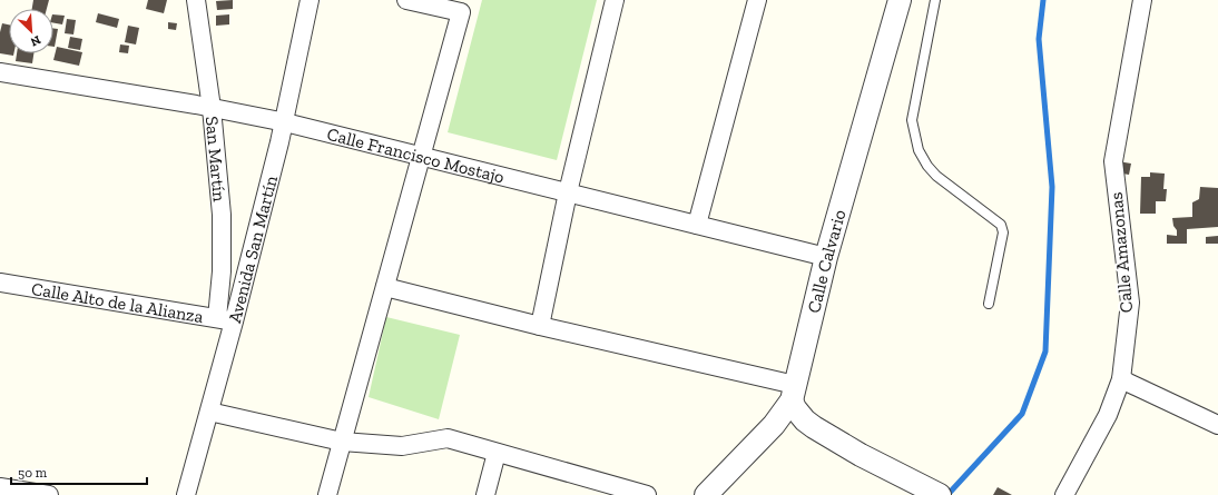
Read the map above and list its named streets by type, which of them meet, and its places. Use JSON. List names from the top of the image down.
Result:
{
  "streets": {
    "street": [
      "Calle Francisco Mostajo",
      "San Martín",
      "Avenida San Martín",
      "Calle Amazonas",
      "Calle Calvario",
      "Calle Alto de la Alianza"
    ]
  },
  "crossings": [
    ["Calle Francisco Mostajo", "San Martín"],
    ["Calle Francisco Mostajo", "Avenida San Martín"],
    ["Calle Francisco Mostajo", "Calle Calvario"],
    ["San Martín", "Calle Alto de la Alianza"],
    ["Avenida San Martín", "Calle Alto de la Alianza"]
  ],
  "scale_bar": "50 m",
  "north": "bottom right"
}
